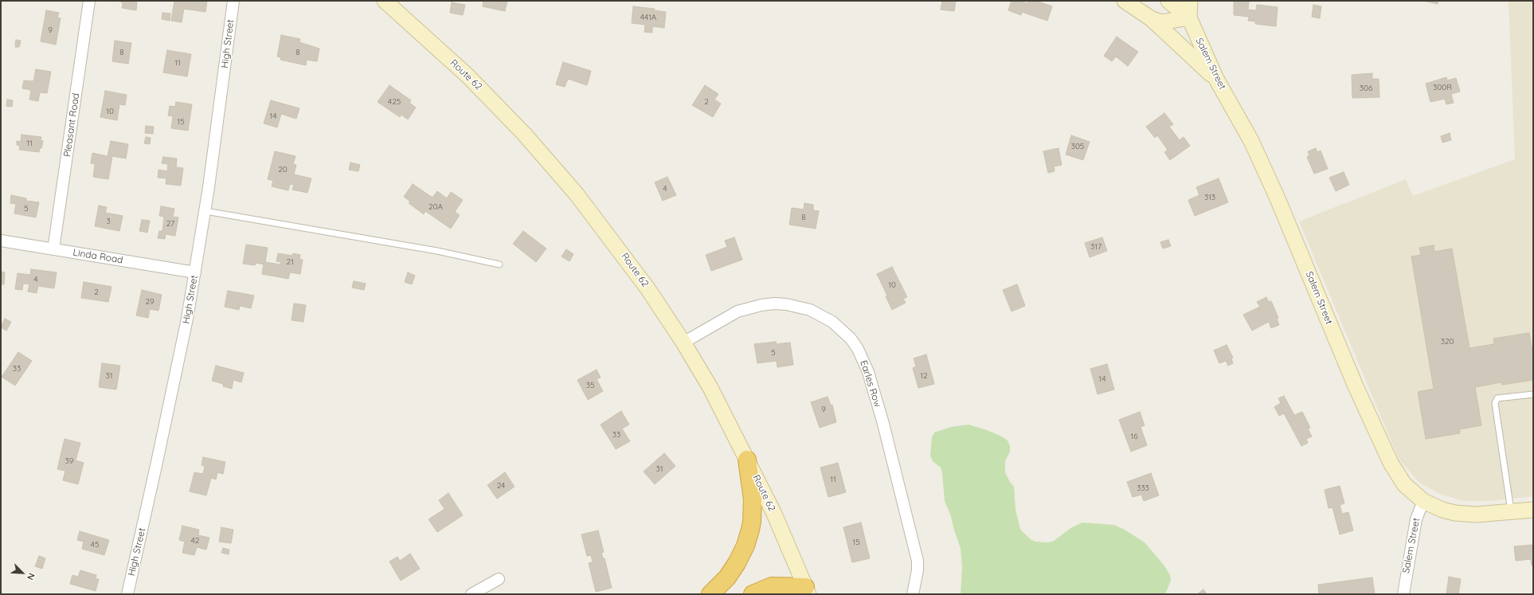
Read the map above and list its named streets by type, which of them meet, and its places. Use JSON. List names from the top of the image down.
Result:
{
  "streets": {
    "street": [
      "High Street",
      "Salem Street",
      "Route 62",
      "Pleasant Road",
      "Linda Road",
      "Earles Row"
    ]
  },
  "crossings": [
    ["High Street", "Linda Road"],
    ["Route 62", "Earles Row"],
    ["Pleasant Road", "Linda Road"]
  ],
  "house_numbers": [
    "441A",
    "9",
    "8",
    "8",
    "11",
    "300R",
    "306",
    "425",
    "2",
    "10",
    "14",
    "15",
    "11",
    "305",
    "20",
    "4",
    "313",
    "20A",
    "5",
    "8",
    "3",
    "27",
    "317",
    "21",
    "4",
    "10",
    "2",
    "29",
    "320",
    "5",
    "33",
    "31",
    "12",
    "14",
    "35",
    "9",
    "33",
    "16",
    "39",
    "31",
    "11",
    "24",
    "333",
    "42",
    "15",
    "45"
  ],
  "north": "bottom right"
}
